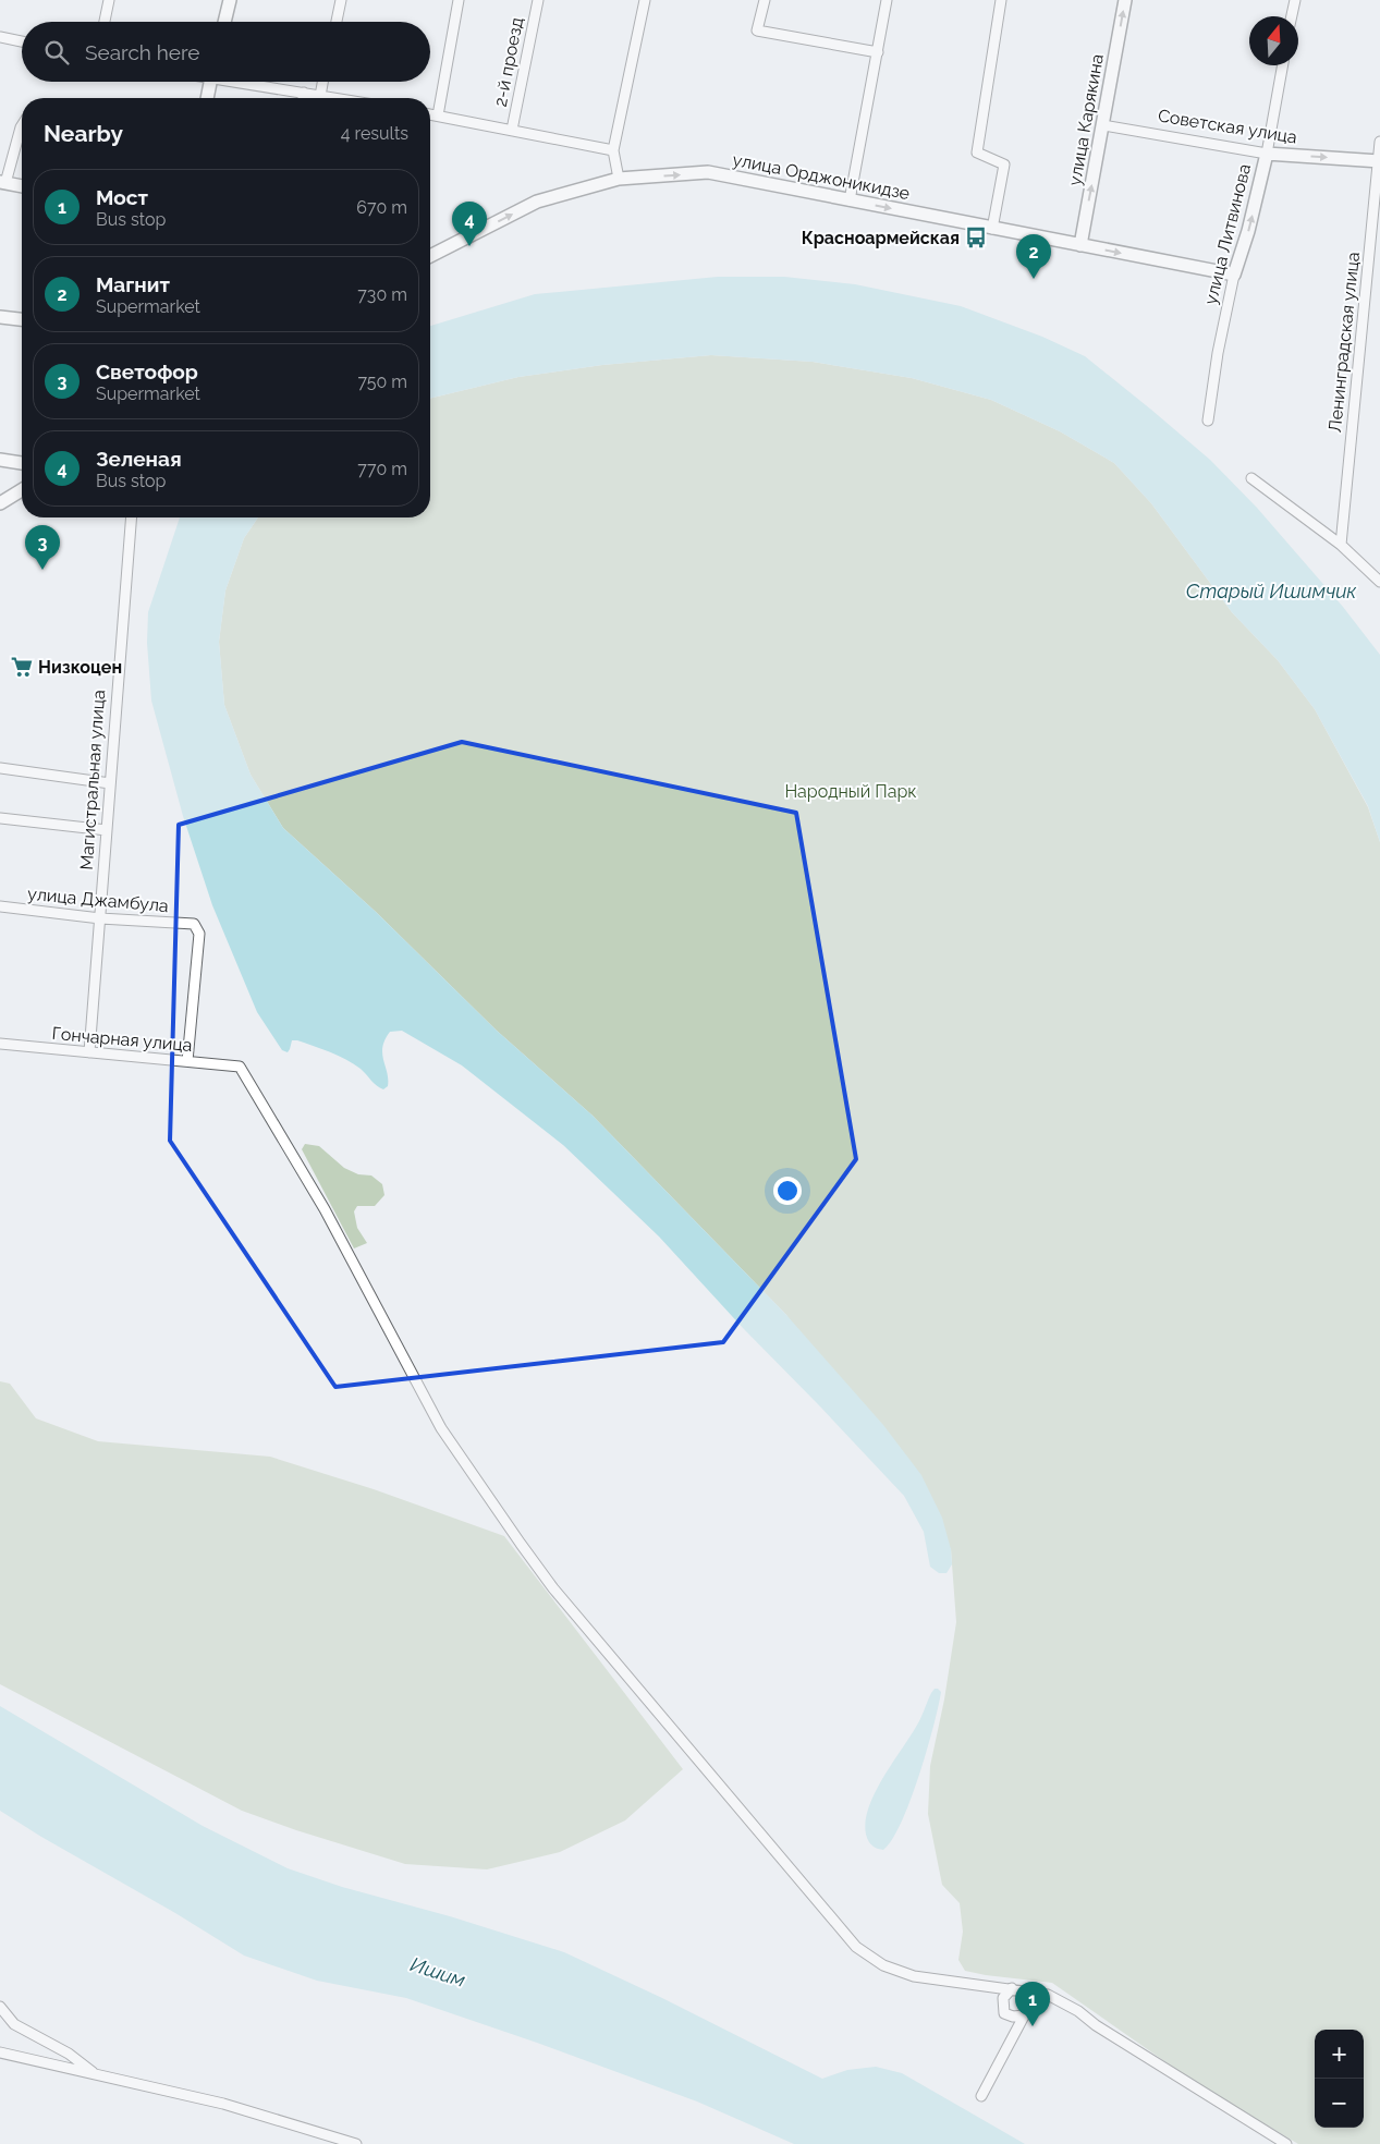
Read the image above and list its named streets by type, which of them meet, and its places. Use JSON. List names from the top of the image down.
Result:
{
  "streets": {
    "main road": [
      "улица Карякина",
      "Советская улица",
      "улица Орджоникидзе",
      "улица Литвинова"
    ],
    "street": [
      "2-й проезд",
      "Ленинградская улица",
      "Магистральная улица",
      "улица Джамбула",
      "Гончарная улица"
    ]
  },
  "crossings": [
    ["улица Карякина", "Советская улица"],
    ["улица Карякина", "улица Орджоникидзе"],
    ["Советская улица", "улица Литвинова"],
    ["Советская улица", "Ленинградская улица"],
    ["улица Орджоникидзе", "улица Литвинова"],
    ["Магистральная улица", "улица Джамбула"],
    ["Магистральная улица", "Гончарная улица"],
    ["улица Джамбула", "Гончарная улица"]
  ],
  "one_way": ["улица Карякина", "Советская улица", "улица Орджоникидзе"],
  "water": ["Старый Ишимчик", "Ишим"],
  "parks": ["Народный Парк"],
  "places": {
    "bus stop": ["Красноармейская"],
    "supermarket": ["Низкоцен"]
  },
  "north": "top",
  "page": {
    "search": "Search here",
    "heading": ["Nearby", "4 results"],
    "list": [
      {
        "mark": "1",
        "name": "Мост",
        "note": "Bus stop",
        "value": "670 m"
      },
      {
        "mark": "2",
        "name": "Магнит",
        "note": "Supermarket",
        "value": "730 m"
      },
      {
        "mark": "3",
        "name": "Светофор",
        "note": "Supermarket",
        "value": "750 m"
      },
      {
        "mark": "4",
        "name": "Зеленая",
        "note": "Bus stop",
        "value": "770 m"
      }
    ],
    "pins": [
      "4",
      "2",
      "3",
      "1"
    ],
    "map_buttons": ["+", "−"]
  }
}
